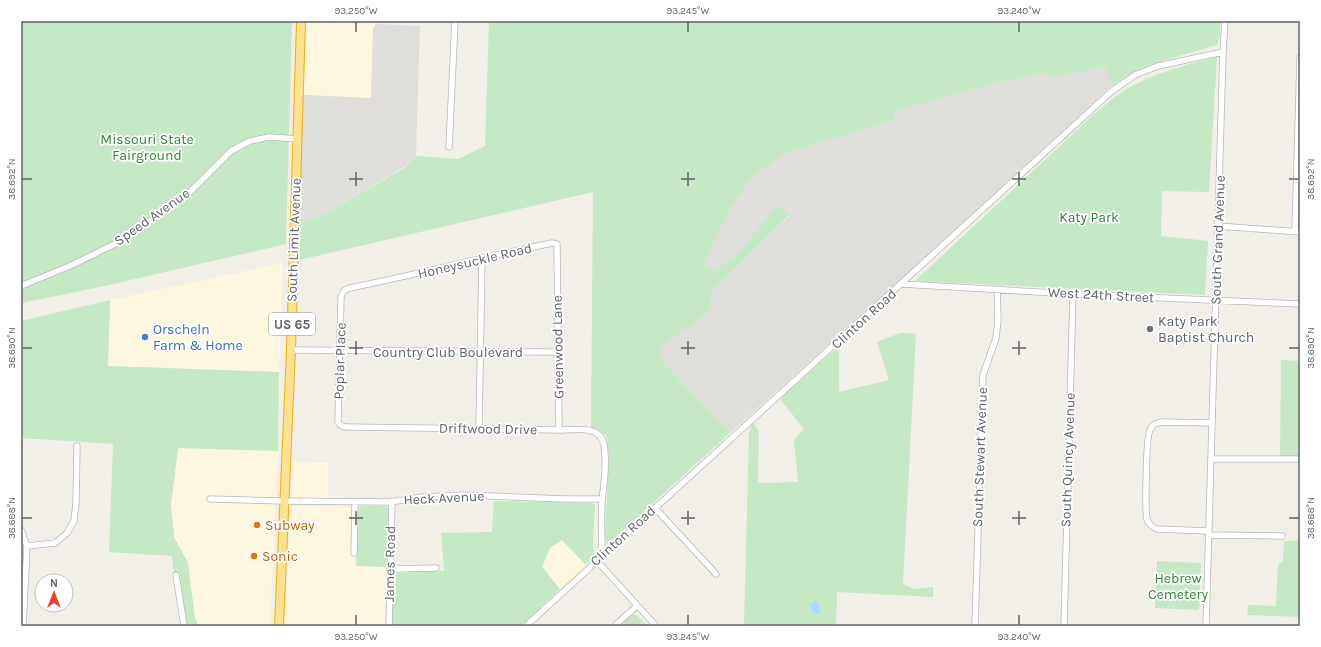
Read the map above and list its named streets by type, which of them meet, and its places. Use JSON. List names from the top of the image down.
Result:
{
  "streets": {
    "highway": ["South Limit Avenue", "US 65"],
    "street": [
      "Speed Avenue",
      "South Grand Avenue",
      "Honeysuckle Road",
      "West 24th Street",
      "Clinton Road",
      "Greenwood Lane",
      "Country Club Boulevard",
      "Poplar Place",
      "Driftwood Drive",
      "South Stewart Avenue",
      "South Quincy Avenue",
      "Heck Avenue",
      "James Road"
    ]
  },
  "crossings": [
    ["Speed Avenue", "South Limit Avenue"],
    ["South Limit Avenue", "Country Club Boulevard"],
    ["South Limit Avenue", "Heck Avenue"],
    ["South Grand Avenue", "West 24th Street"],
    ["South Grand Avenue", "Clinton Road"],
    ["Honeysuckle Road", "Greenwood Lane"],
    ["Honeysuckle Road", "Poplar Place"],
    ["West 24th Street", "Clinton Road"],
    ["West 24th Street", "South Stewart Avenue"],
    ["West 24th Street", "South Quincy Avenue"],
    ["Greenwood Lane", "Country Club Boulevard"],
    ["Greenwood Lane", "Driftwood Drive"],
    ["Country Club Boulevard", "Poplar Place"],
    ["Poplar Place", "Driftwood Drive"],
    ["Driftwood Drive", "Heck Avenue"],
    ["Heck Avenue", "James Road"]
  ],
  "parks": ["Missouri State Fairground", "Katy Park", "Hebrew Cemetery"],
  "places": [
    "Katy Park Baptist Church",
    "Orscheln Farm & Home",
    "Subway",
    "Sonic"
  ],
  "north": "top",
  "coordinates": [
    "93.250°W",
    "93.245°W",
    "93.240°W",
    "38.692°N",
    "38.690°N",
    "38.688°N"
  ]
}
